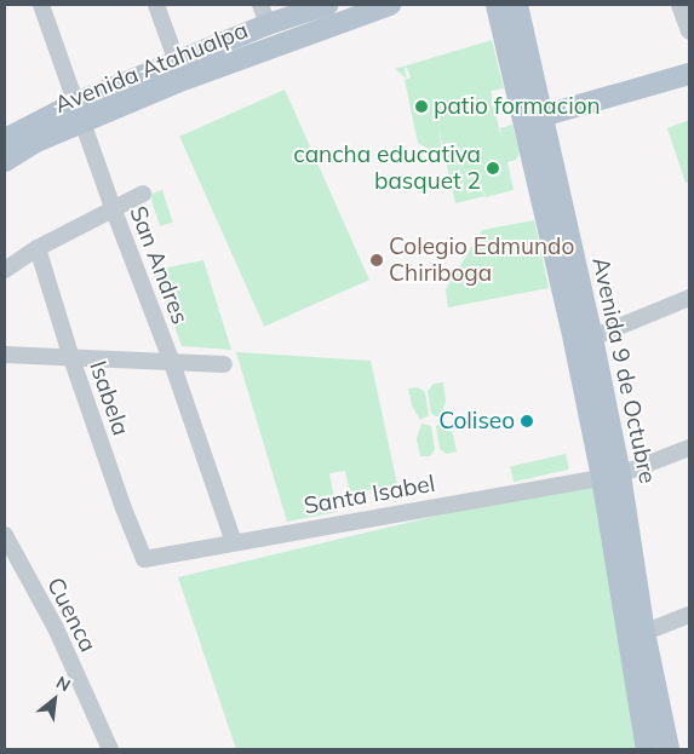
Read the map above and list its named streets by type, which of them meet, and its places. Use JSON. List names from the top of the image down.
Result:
{
  "streets": {
    "main road": ["Avenida Atahualpa", "Avenida 9 de Octubre"],
    "street": [
      "San Andres",
      "Isabela",
      "Santa Isabel",
      "Cuenca"
    ]
  },
  "crossings": [
    ["Avenida Atahualpa", "San Andres"],
    ["San Andres", "Santa Isabel"],
    ["Avenida 9 de Octubre", "Santa Isabel"],
    ["Isabela", "Santa Isabel"]
  ],
  "places": [
    "patio formacion",
    "cancha educativa basquet 2",
    "Colegio Edmundo Chiriboga",
    "Coliseo"
  ],
  "north": "top right"
}
